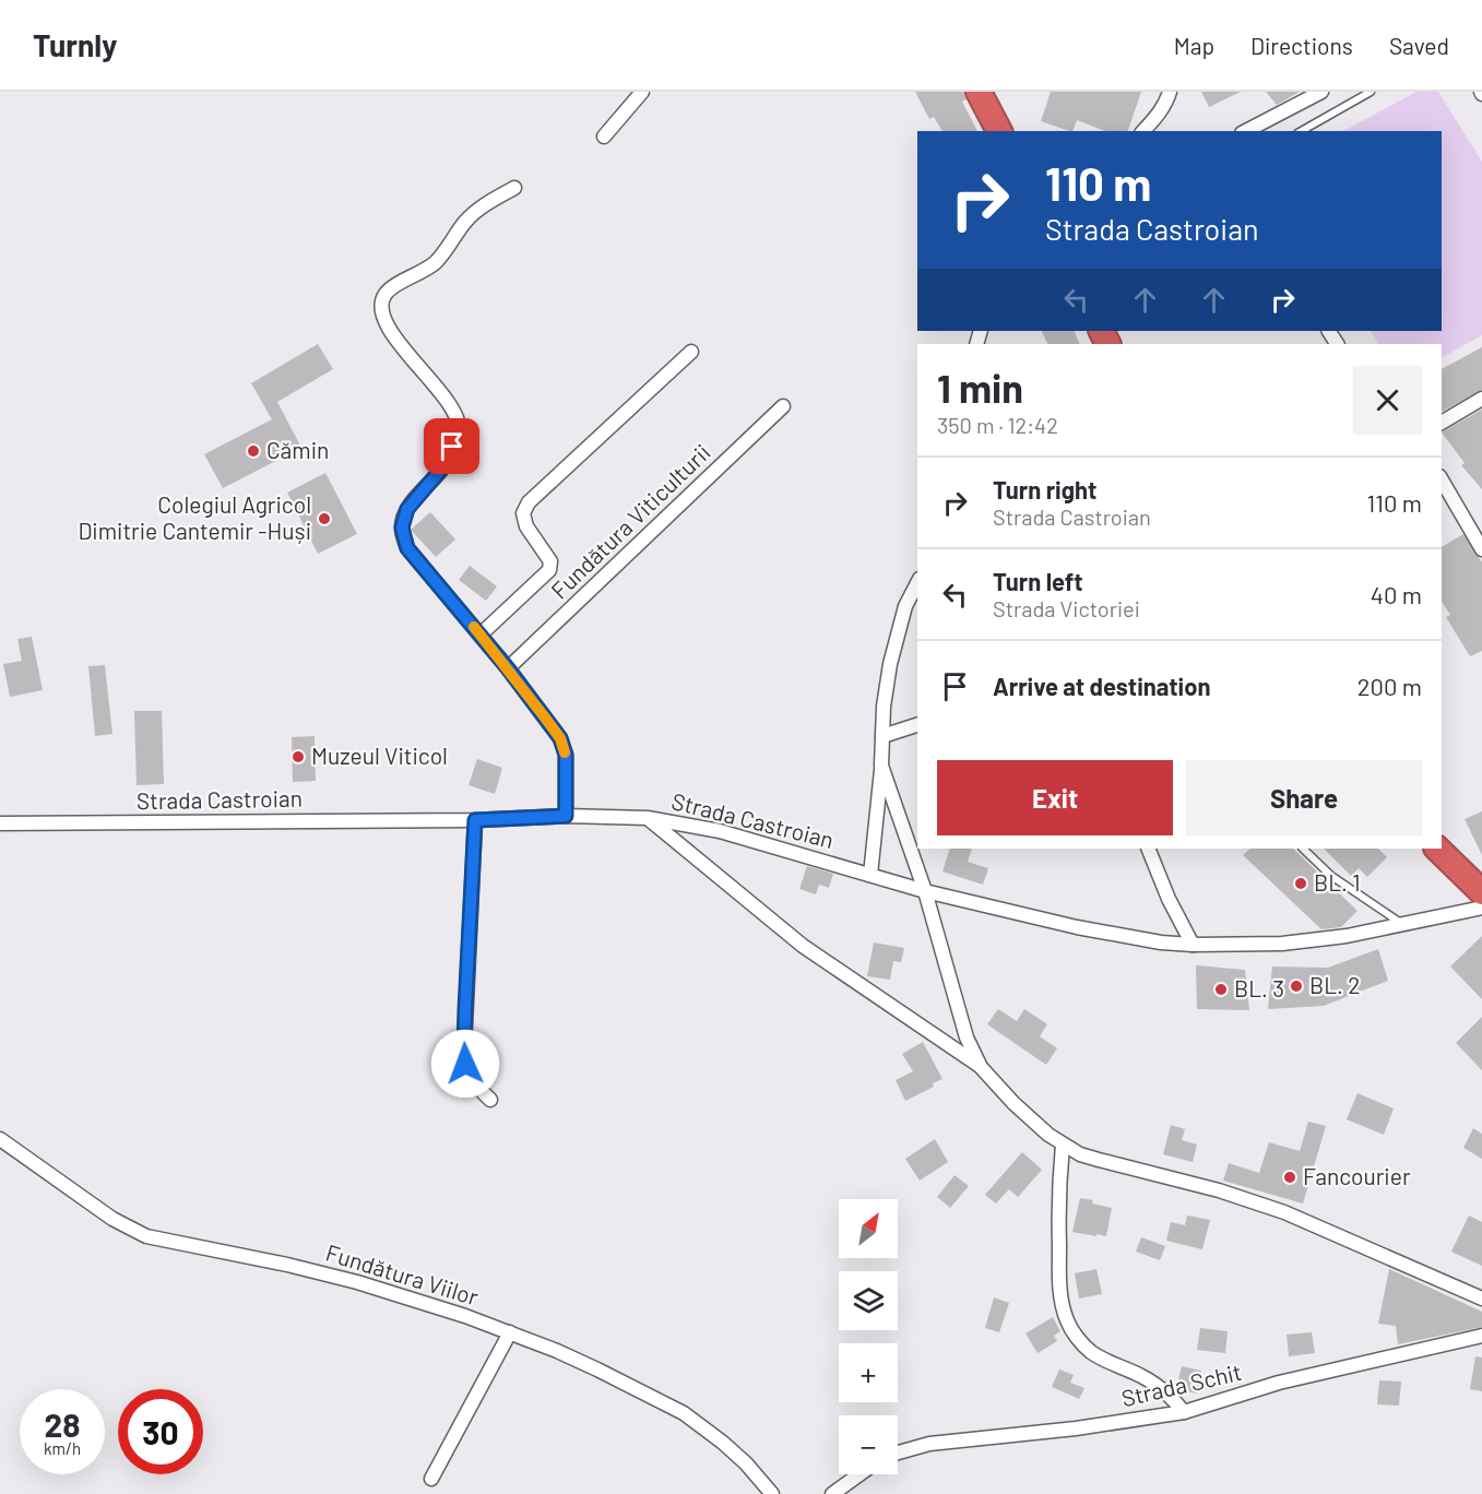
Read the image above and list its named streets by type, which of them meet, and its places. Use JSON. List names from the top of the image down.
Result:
{
  "streets": {
    "street": [
      "Fundătura Viticulturii",
      "Strada Castroian",
      "Fundătura Viilor",
      "Strada Schit"
    ]
  },
  "places": [
    "Cămin",
    "Colegiul Agricol Dimitrie Cantemir -Huși",
    "Muzeul Viticol",
    "BL. 1",
    "BL. 2",
    "BL. 3",
    "Fancourier"
  ],
  "north": "top right",
  "page": {
    "header": "Turnly",
    "nav": ["Map", "Directions", "Saved"],
    "turn": ["110 m", "Strada Castroian"],
    "heading": ["1 min", "350 m · 12:42"],
    "list": [
      {
        "name": "Turn right",
        "note": "Strada Castroian",
        "value": "110 m"
      },
      {
        "name": "Turn left",
        "note": "Strada Victoriei",
        "value": "40 m"
      },
      {
        "name": "Arrive at destination",
        "value": "200 m"
      }
    ],
    "buttons": ["Exit", "Share"],
    "map_buttons": ["+", "−"],
    "speed": "28 km/h",
    "limit": "30"
  }
}
